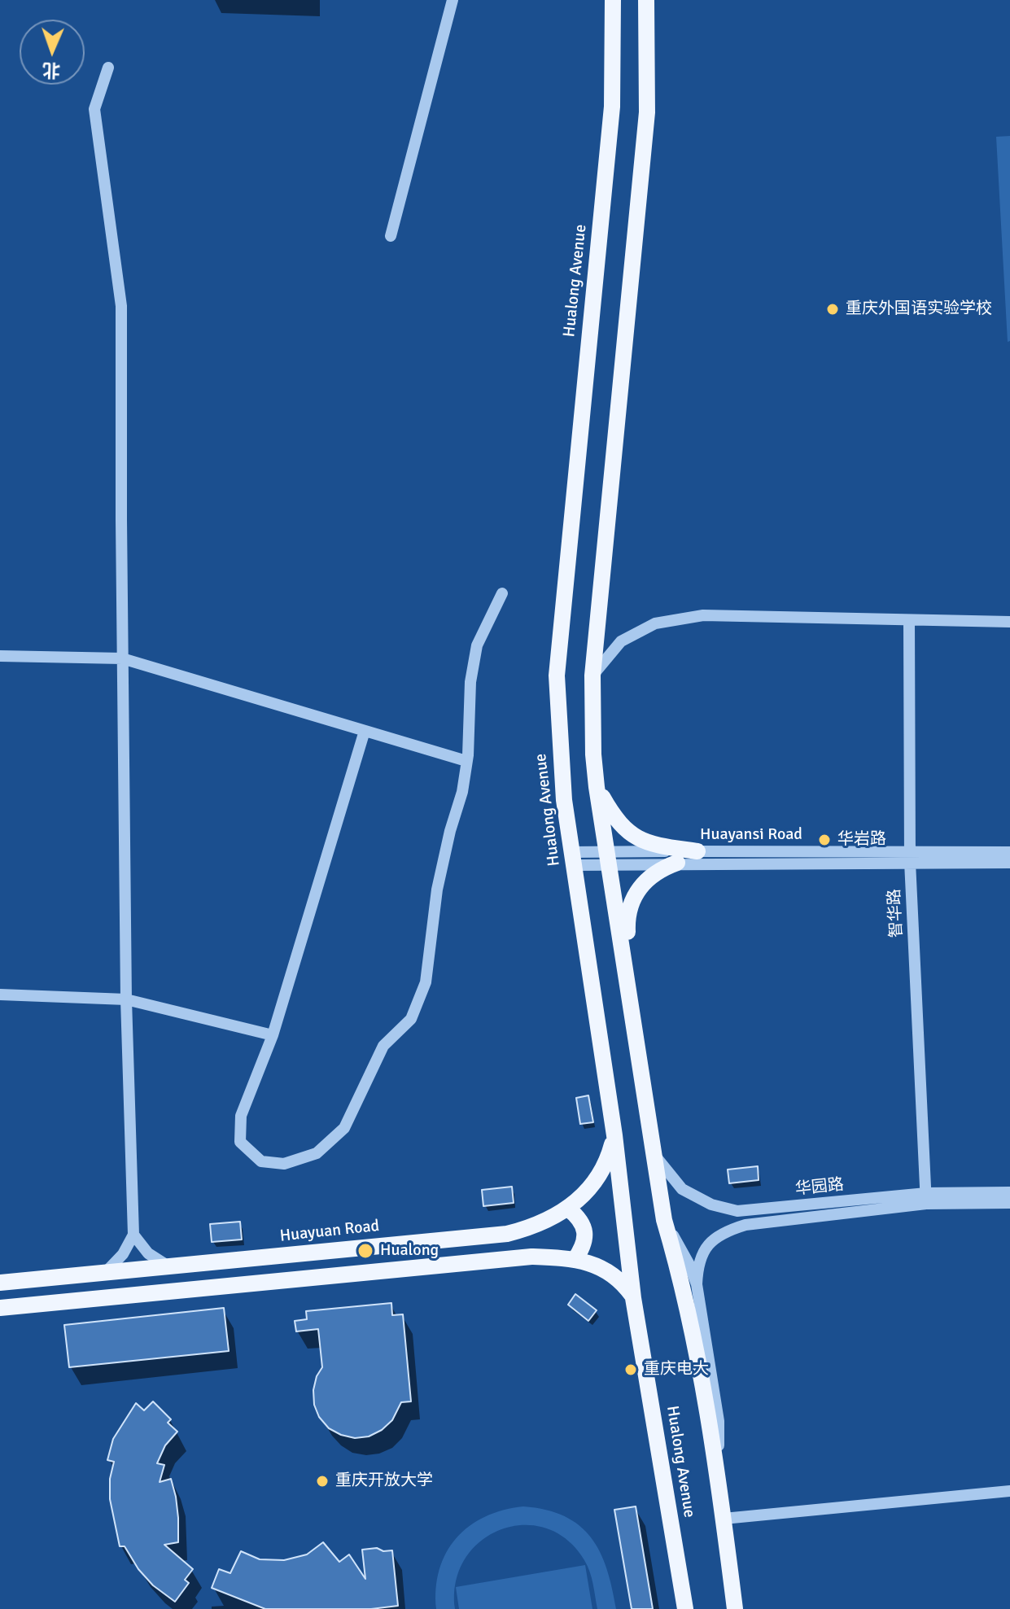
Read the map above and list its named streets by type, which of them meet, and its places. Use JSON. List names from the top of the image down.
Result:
{
  "streets": {
    "main road": ["Hualong Avenue", "Huayuan Road"],
    "street": ["Huayansi Road", "智华路", "华园路"]
  },
  "crossings": [
    ["Hualong Avenue", "Huayansi Road"],
    ["Hualong Avenue", "华园路"],
    ["Hualong Avenue", "Huayuan Road"],
    ["Huayansi Road", "智华路"],
    ["智华路", "华园路"]
  ],
  "places": [
    "重庆外国语实验学校",
    "华岩路",
    "Hualong",
    "重庆电大",
    "重庆开放大学"
  ],
  "north": "bottom"
}
